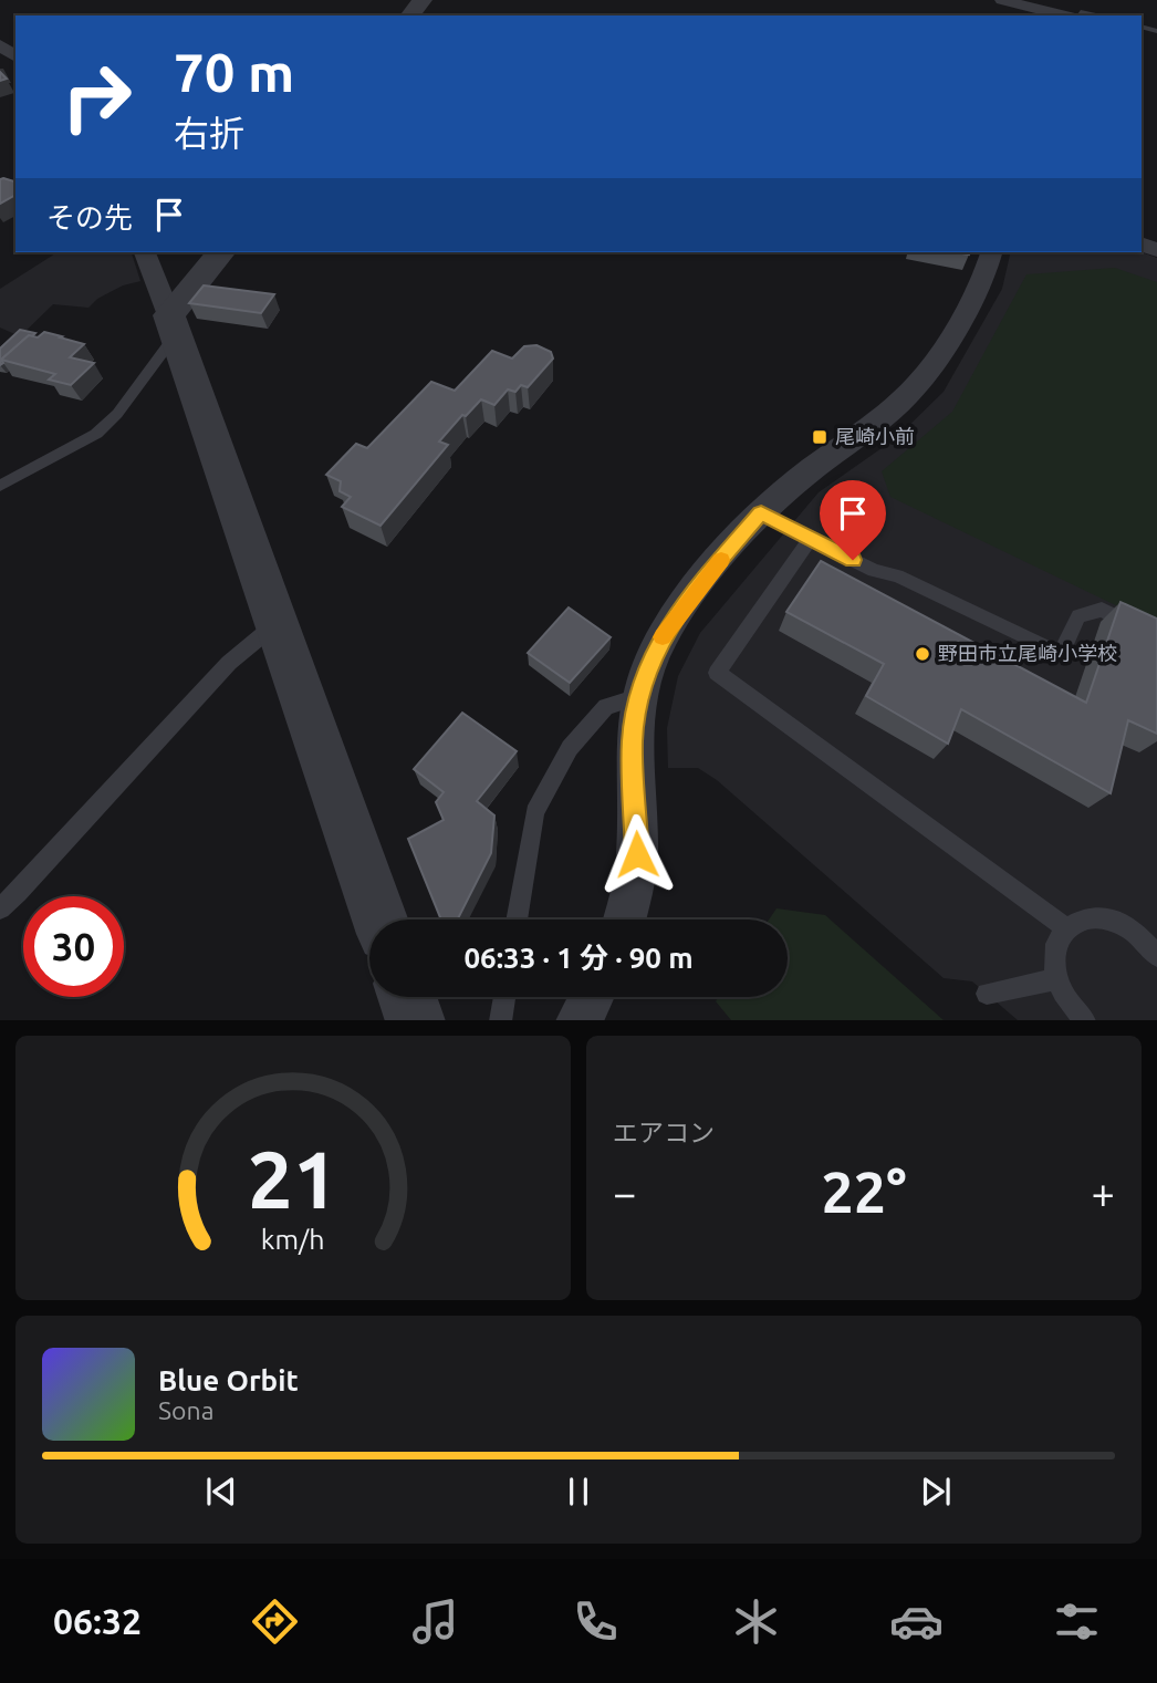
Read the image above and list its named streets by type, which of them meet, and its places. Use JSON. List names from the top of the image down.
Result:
{
  "places": {
    "transit": ["尾崎小前"],
    "other": ["野田市立尾崎小学校"]
  },
  "page": {
    "turn": ["70 m", "右折"],
    "then": "その先",
    "limit": "30",
    "trip": "06:33 · 1 分 · 90 m",
    "tile": "エアコン",
    "heat": ["−", "22°", "+"],
    "song": ["Blue Orbit", "Sona"],
    "tabs": "06:32",
    "gauge": ["21", "km/h"]
  }
}
